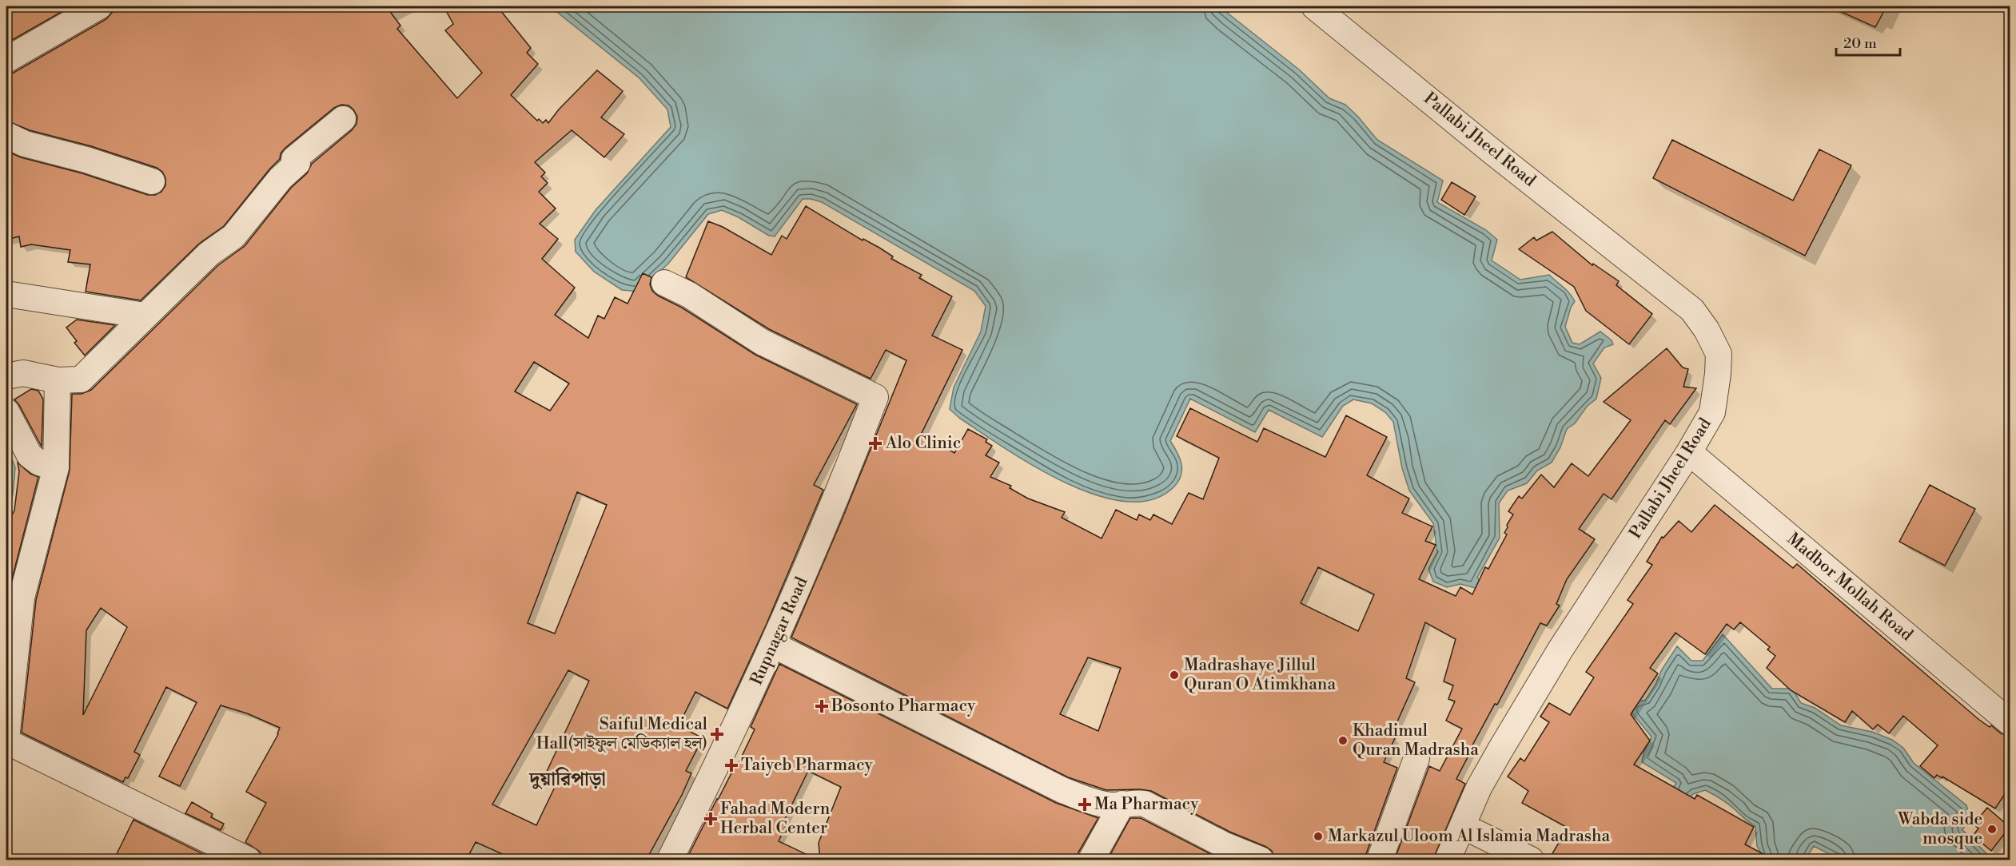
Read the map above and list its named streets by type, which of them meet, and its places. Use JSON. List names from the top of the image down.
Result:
{
  "streets": {
    "street": ["Pallabi Jheel Road", "Madbor Mollah Road", "Rupnagar Road"]
  },
  "crossings": [
    ["Pallabi Jheel Road", "Madbor Mollah Road"]
  ],
  "districts": ["দুয়ারিপাড়া"],
  "places": {
    "health": [
      "Alo Clinic",
      "Bosonto Pharmacy",
      "Saiful Medical Hall(সাইফুল মেডিক্যাল হল)",
      "Taiyeb Pharmacy",
      "Ma Pharmacy",
      "Fahad Modern Herbal Center"
    ],
    "other": [
      "Madrashaye Jillul Quran O Atimkhana",
      "Khadimul Quran Madrasha",
      "Wabda side mosque",
      "Markazul Uloom Al Islamia Madrasha"
    ]
  },
  "scale_bar": "20 m"
}
